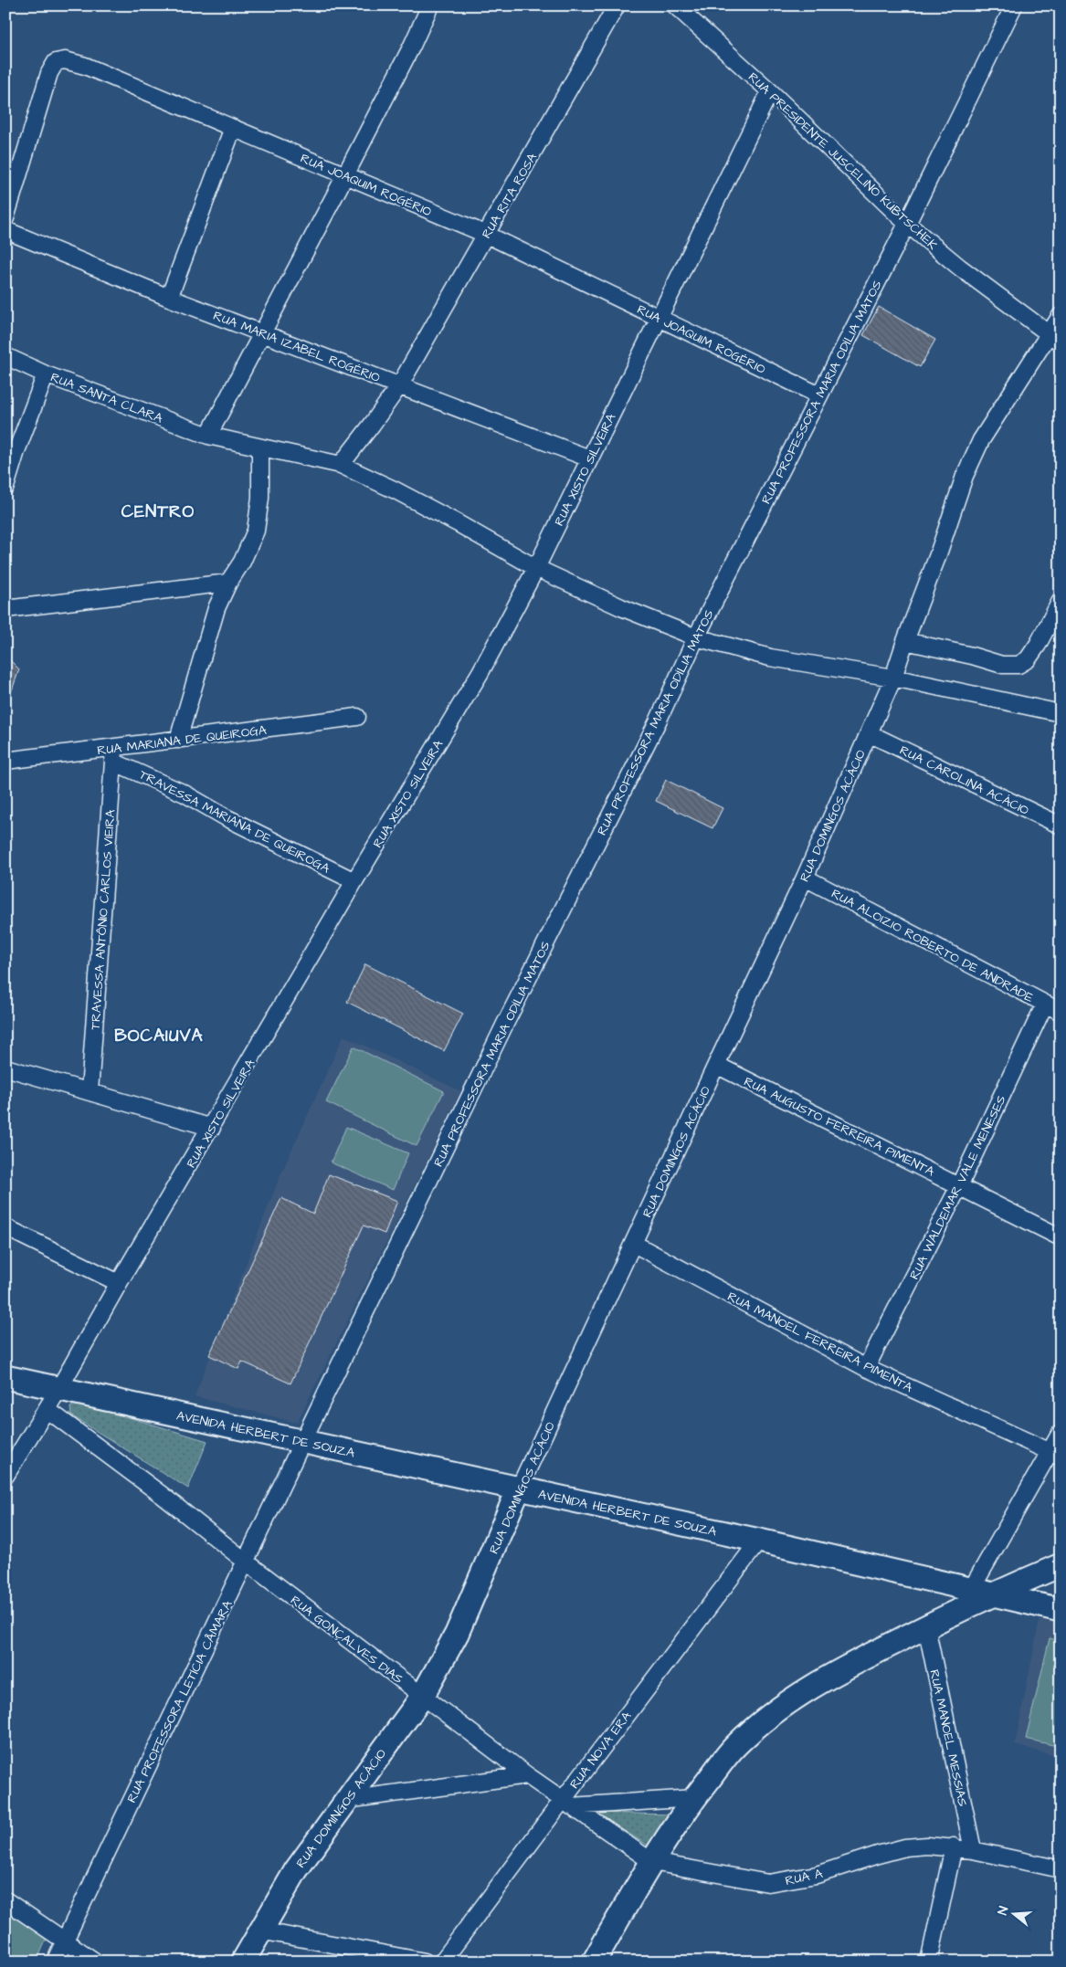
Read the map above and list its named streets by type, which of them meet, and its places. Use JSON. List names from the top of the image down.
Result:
{
  "streets": {
    "street": [
      "RUA PRESIDENTE JUSCELINO KUBTSCHEK",
      "RUA JOAQUIM ROGÉRIO",
      "RUA RITA ROSA",
      "RUA MARIA IZABEL ROGÉRIO",
      "RUA PROFESSORA MARIA ODÍLIA MATOS",
      "RUA SANTA CLARA",
      "RUA XISTO SILVEIRA",
      "RUA MARIANA DE QUEIROGA",
      "RUA CAROLINA ACÁCIO",
      "RUA DOMINGOS ACÁCIO",
      "TRAVESSA MARIANA DE QUEIROGA",
      "TRAVESSA ANTÔNIO CARLOS VIEIRA",
      "RUA ALOIZIO ROBERTO DE ANDRADE",
      "RUA AUGUSTO FERREIRA PIMENTA",
      "RUA WALDEMAR VALE MENESES",
      "RUA MANOEL FERREIRA PIMENTA",
      "AVENIDA HERBERT DE SOUZA",
      "RUA GONÇALVES DIAS",
      "RUA PROFESSORA LETÍCIA CÂMARA",
      "RUA MANOEL MESSIAS",
      "RUA NOVA ERA",
      "RUA A"
    ]
  },
  "crossings": [
    ["RUA PRESIDENTE JUSCELINO KUBTSCHEK", "RUA PROFESSORA MARIA ODÍLIA MATOS"],
    ["RUA PRESIDENTE JUSCELINO KUBTSCHEK", "RUA XISTO SILVEIRA"],
    ["RUA PRESIDENTE JUSCELINO KUBTSCHEK", "RUA DOMINGOS ACÁCIO"],
    ["RUA JOAQUIM ROGÉRIO", "RUA RITA ROSA"],
    ["RUA JOAQUIM ROGÉRIO", "RUA PROFESSORA MARIA ODÍLIA MATOS"],
    ["RUA JOAQUIM ROGÉRIO", "RUA XISTO SILVEIRA"],
    ["RUA RITA ROSA", "RUA MARIA IZABEL ROGÉRIO"],
    ["RUA RITA ROSA", "RUA SANTA CLARA"],
    ["RUA MARIA IZABEL ROGÉRIO", "RUA XISTO SILVEIRA"],
    ["RUA PROFESSORA MARIA ODÍLIA MATOS", "RUA SANTA CLARA"],
    ["RUA PROFESSORA MARIA ODÍLIA MATOS", "AVENIDA HERBERT DE SOUZA"],
    ["RUA PROFESSORA MARIA ODÍLIA MATOS", "RUA PROFESSORA LETÍCIA CÂMARA"],
    ["RUA SANTA CLARA", "RUA XISTO SILVEIRA"],
    ["RUA SANTA CLARA", "RUA DOMINGOS ACÁCIO"],
    ["RUA XISTO SILVEIRA", "TRAVESSA MARIANA DE QUEIROGA"],
    ["RUA XISTO SILVEIRA", "AVENIDA HERBERT DE SOUZA"],
    ["RUA XISTO SILVEIRA", "RUA GONÇALVES DIAS"],
    ["RUA MARIANA DE QUEIROGA", "TRAVESSA MARIANA DE QUEIROGA"],
    ["RUA MARIANA DE QUEIROGA", "TRAVESSA ANTÔNIO CARLOS VIEIRA"],
    ["RUA CAROLINA ACÁCIO", "RUA DOMINGOS ACÁCIO"],
    ["RUA DOMINGOS ACÁCIO", "RUA ALOIZIO ROBERTO DE ANDRADE"],
    ["RUA DOMINGOS ACÁCIO", "RUA AUGUSTO FERREIRA PIMENTA"],
    ["RUA DOMINGOS ACÁCIO", "RUA MANOEL FERREIRA PIMENTA"],
    ["RUA DOMINGOS ACÁCIO", "AVENIDA HERBERT DE SOUZA"],
    ["RUA DOMINGOS ACÁCIO", "RUA GONÇALVES DIAS"],
    ["TRAVESSA MARIANA DE QUEIROGA", "TRAVESSA ANTÔNIO CARLOS VIEIRA"],
    ["RUA ALOIZIO ROBERTO DE ANDRADE", "RUA WALDEMAR VALE MENESES"],
    ["RUA AUGUSTO FERREIRA PIMENTA", "RUA WALDEMAR VALE MENESES"],
    ["RUA WALDEMAR VALE MENESES", "RUA MANOEL FERREIRA PIMENTA"],
    ["AVENIDA HERBERT DE SOUZA", "RUA PROFESSORA LETÍCIA CÂMARA"],
    ["AVENIDA HERBERT DE SOUZA", "RUA NOVA ERA"],
    ["RUA GONÇALVES DIAS", "RUA PROFESSORA LETÍCIA CÂMARA"],
    ["RUA GONÇALVES DIAS", "RUA NOVA ERA"],
    ["RUA GONÇALVES DIAS", "RUA A"],
    ["RUA MANOEL MESSIAS", "RUA A"]
  ],
  "districts": ["CENTRO", "BOCAIUVA"],
  "north": "left"
}
